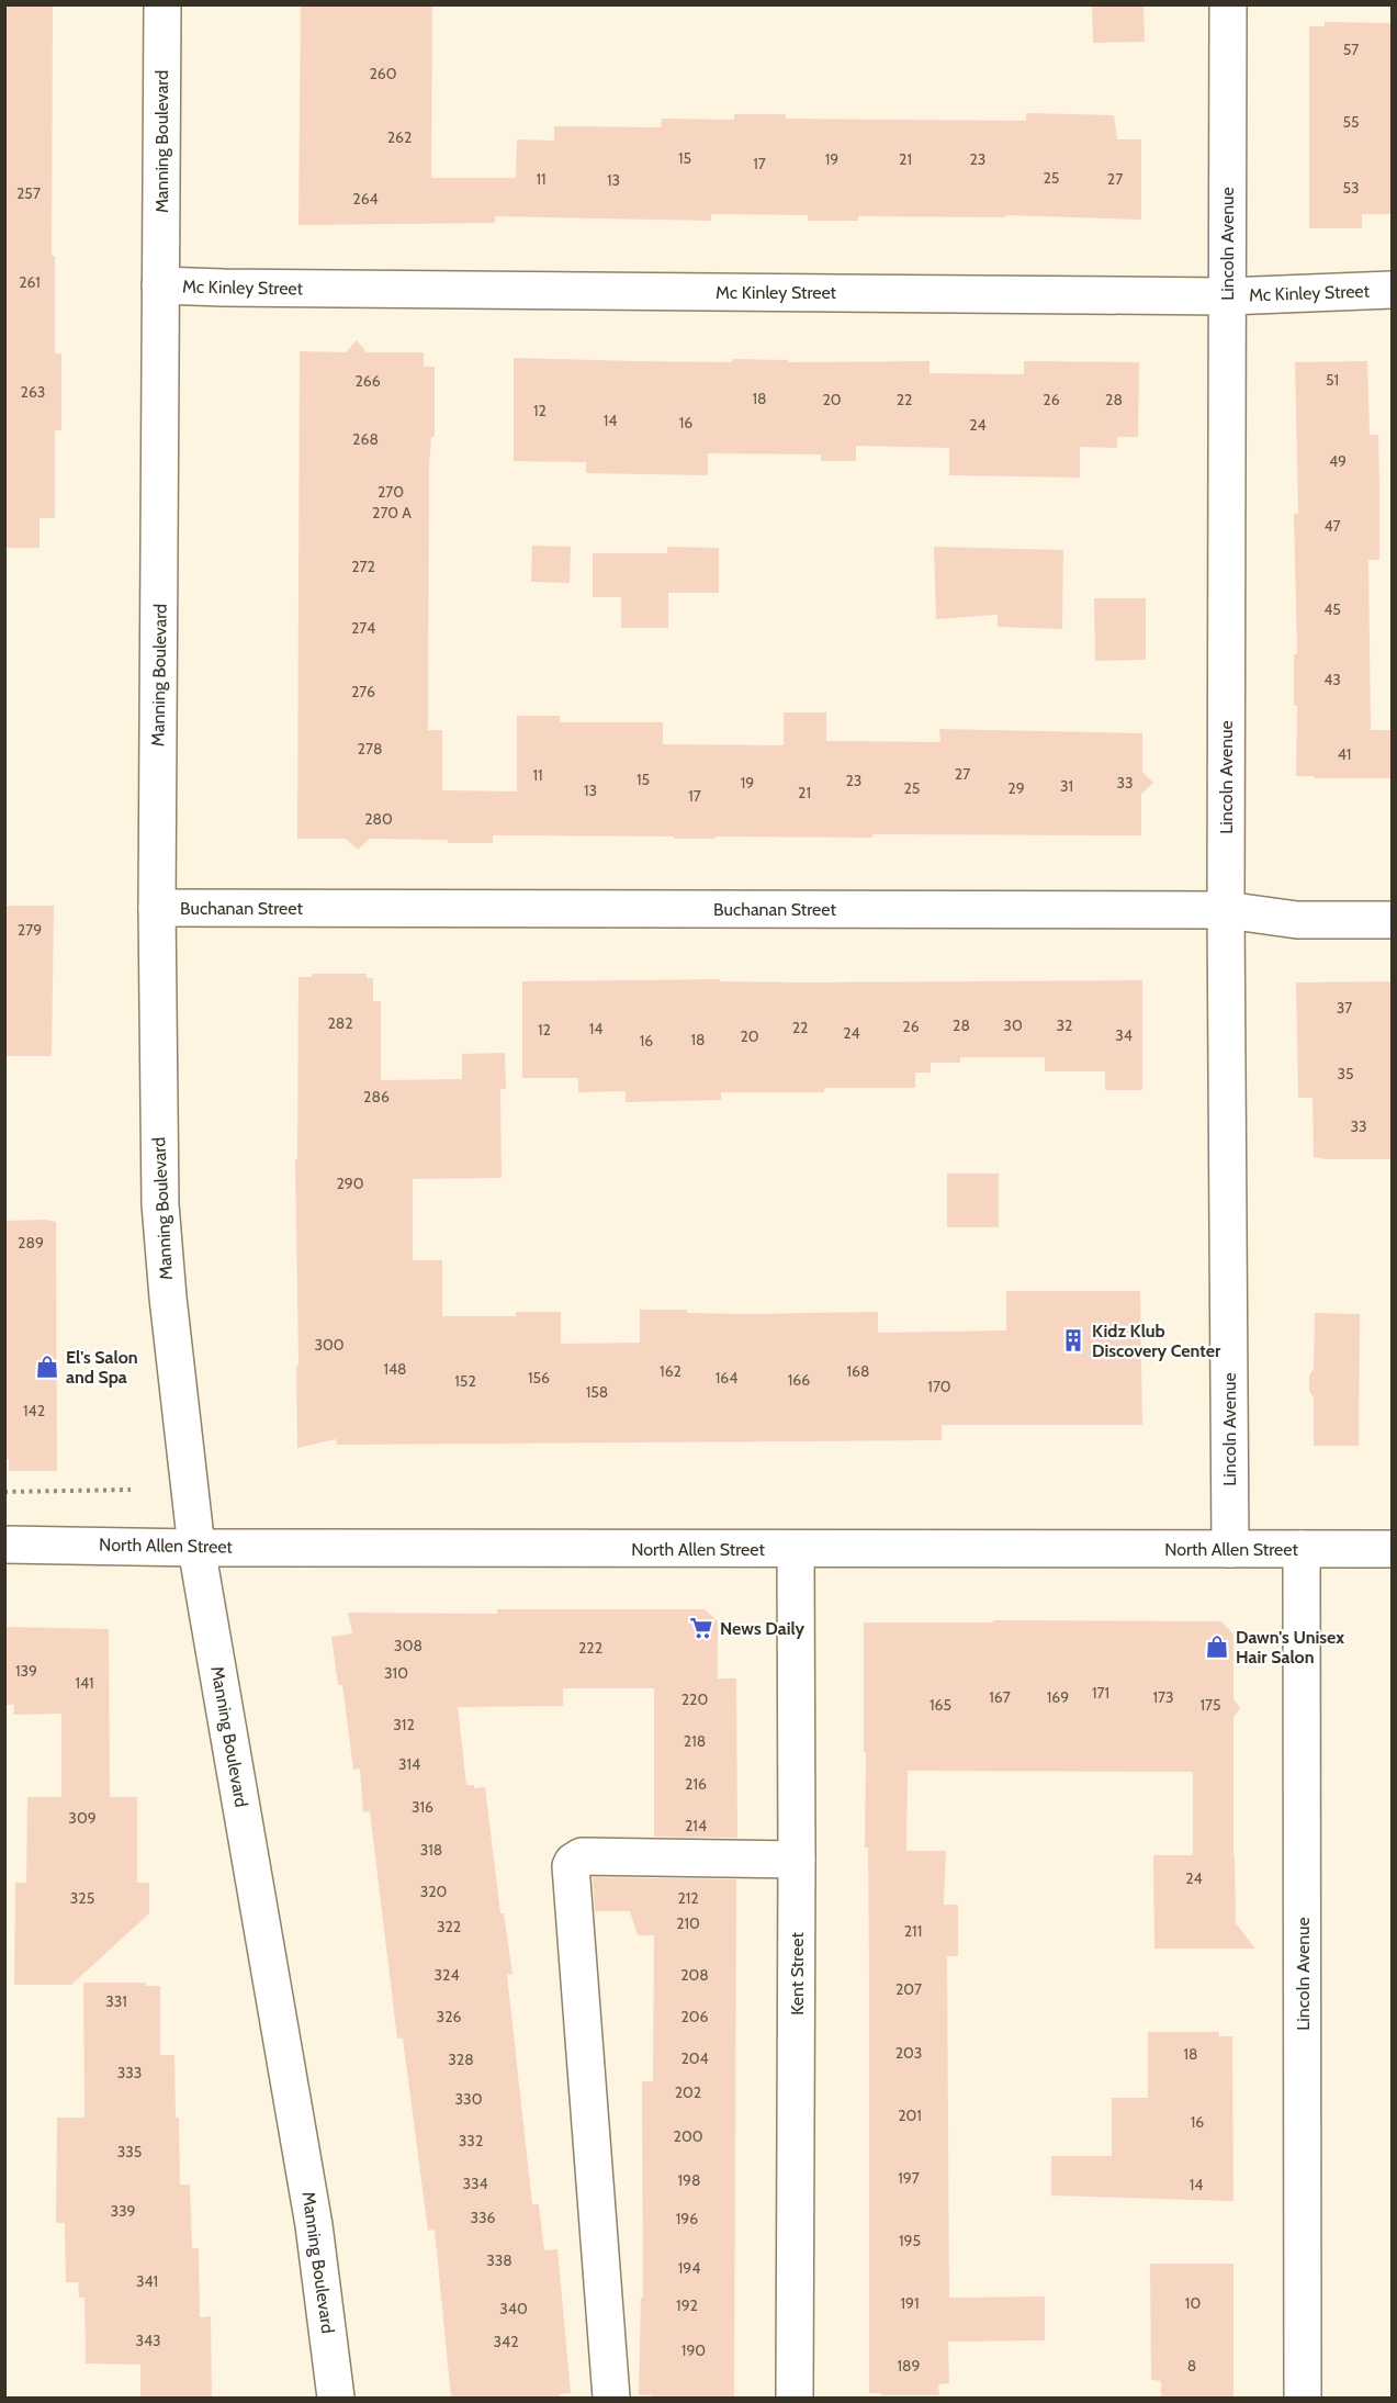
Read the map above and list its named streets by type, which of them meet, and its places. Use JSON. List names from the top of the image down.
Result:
{
  "streets": {
    "street": [
      "Manning Boulevard",
      "Lincoln Avenue",
      "Mc Kinley Street",
      "Buchanan Street",
      "North Allen Street",
      "Kent Street"
    ]
  },
  "crossings": [
    ["Manning Boulevard", "Mc Kinley Street"],
    ["Manning Boulevard", "Buchanan Street"],
    ["Manning Boulevard", "North Allen Street"],
    ["Lincoln Avenue", "Mc Kinley Street"],
    ["Lincoln Avenue", "Buchanan Street"],
    ["Lincoln Avenue", "North Allen Street"],
    ["North Allen Street", "Kent Street"]
  ],
  "places": {
    "building": ["Kidz Klub Discovery Center"],
    "shop": ["El's Salon and Spa", "Dawn's Unisex Hair Salon"],
    "supermarket": ["News Daily"]
  },
  "house_numbers": [
    "57",
    "260",
    "55",
    "262",
    "15",
    "19",
    "21",
    "23",
    "17",
    "25",
    "11",
    "27",
    "13",
    "53",
    "257",
    "264",
    "261",
    "51",
    "266",
    "263",
    "18",
    "20",
    "22",
    "26",
    "28",
    "12",
    "14",
    "16",
    "24",
    "268",
    "49",
    "270",
    "270 A",
    "47",
    "272",
    "45",
    "274",
    "43",
    "276",
    "278",
    "41",
    "27",
    "11",
    "15",
    "23",
    "19",
    "33",
    "31",
    "25",
    "29",
    "13",
    "21",
    "17",
    "280",
    "279",
    "37",
    "282",
    "28",
    "30",
    "32",
    "26",
    "22",
    "14",
    "12",
    "24",
    "34",
    "20",
    "18",
    "16",
    "35",
    "286",
    "33",
    "290",
    "289",
    "300",
    "148",
    "162",
    "168",
    "156",
    "164",
    "166",
    "152",
    "170",
    "158",
    "142",
    "308",
    "222",
    "139",
    "310",
    "141",
    "171",
    "167",
    "169",
    "173",
    "220",
    "165",
    "175",
    "312",
    "218",
    "314",
    "216",
    "316",
    "309",
    "214",
    "318",
    "24",
    "320",
    "325",
    "212",
    "210",
    "322",
    "211",
    "324",
    "208",
    "207",
    "331",
    "326",
    "206",
    "203",
    "18",
    "204",
    "328",
    "333",
    "202",
    "330",
    "201",
    "16",
    "200",
    "332",
    "335",
    "197",
    "198",
    "334",
    "14",
    "339",
    "336",
    "196",
    "195",
    "338",
    "194",
    "341",
    "191",
    "10",
    "192",
    "340",
    "343",
    "342",
    "190",
    "189",
    "8"
  ]
}
